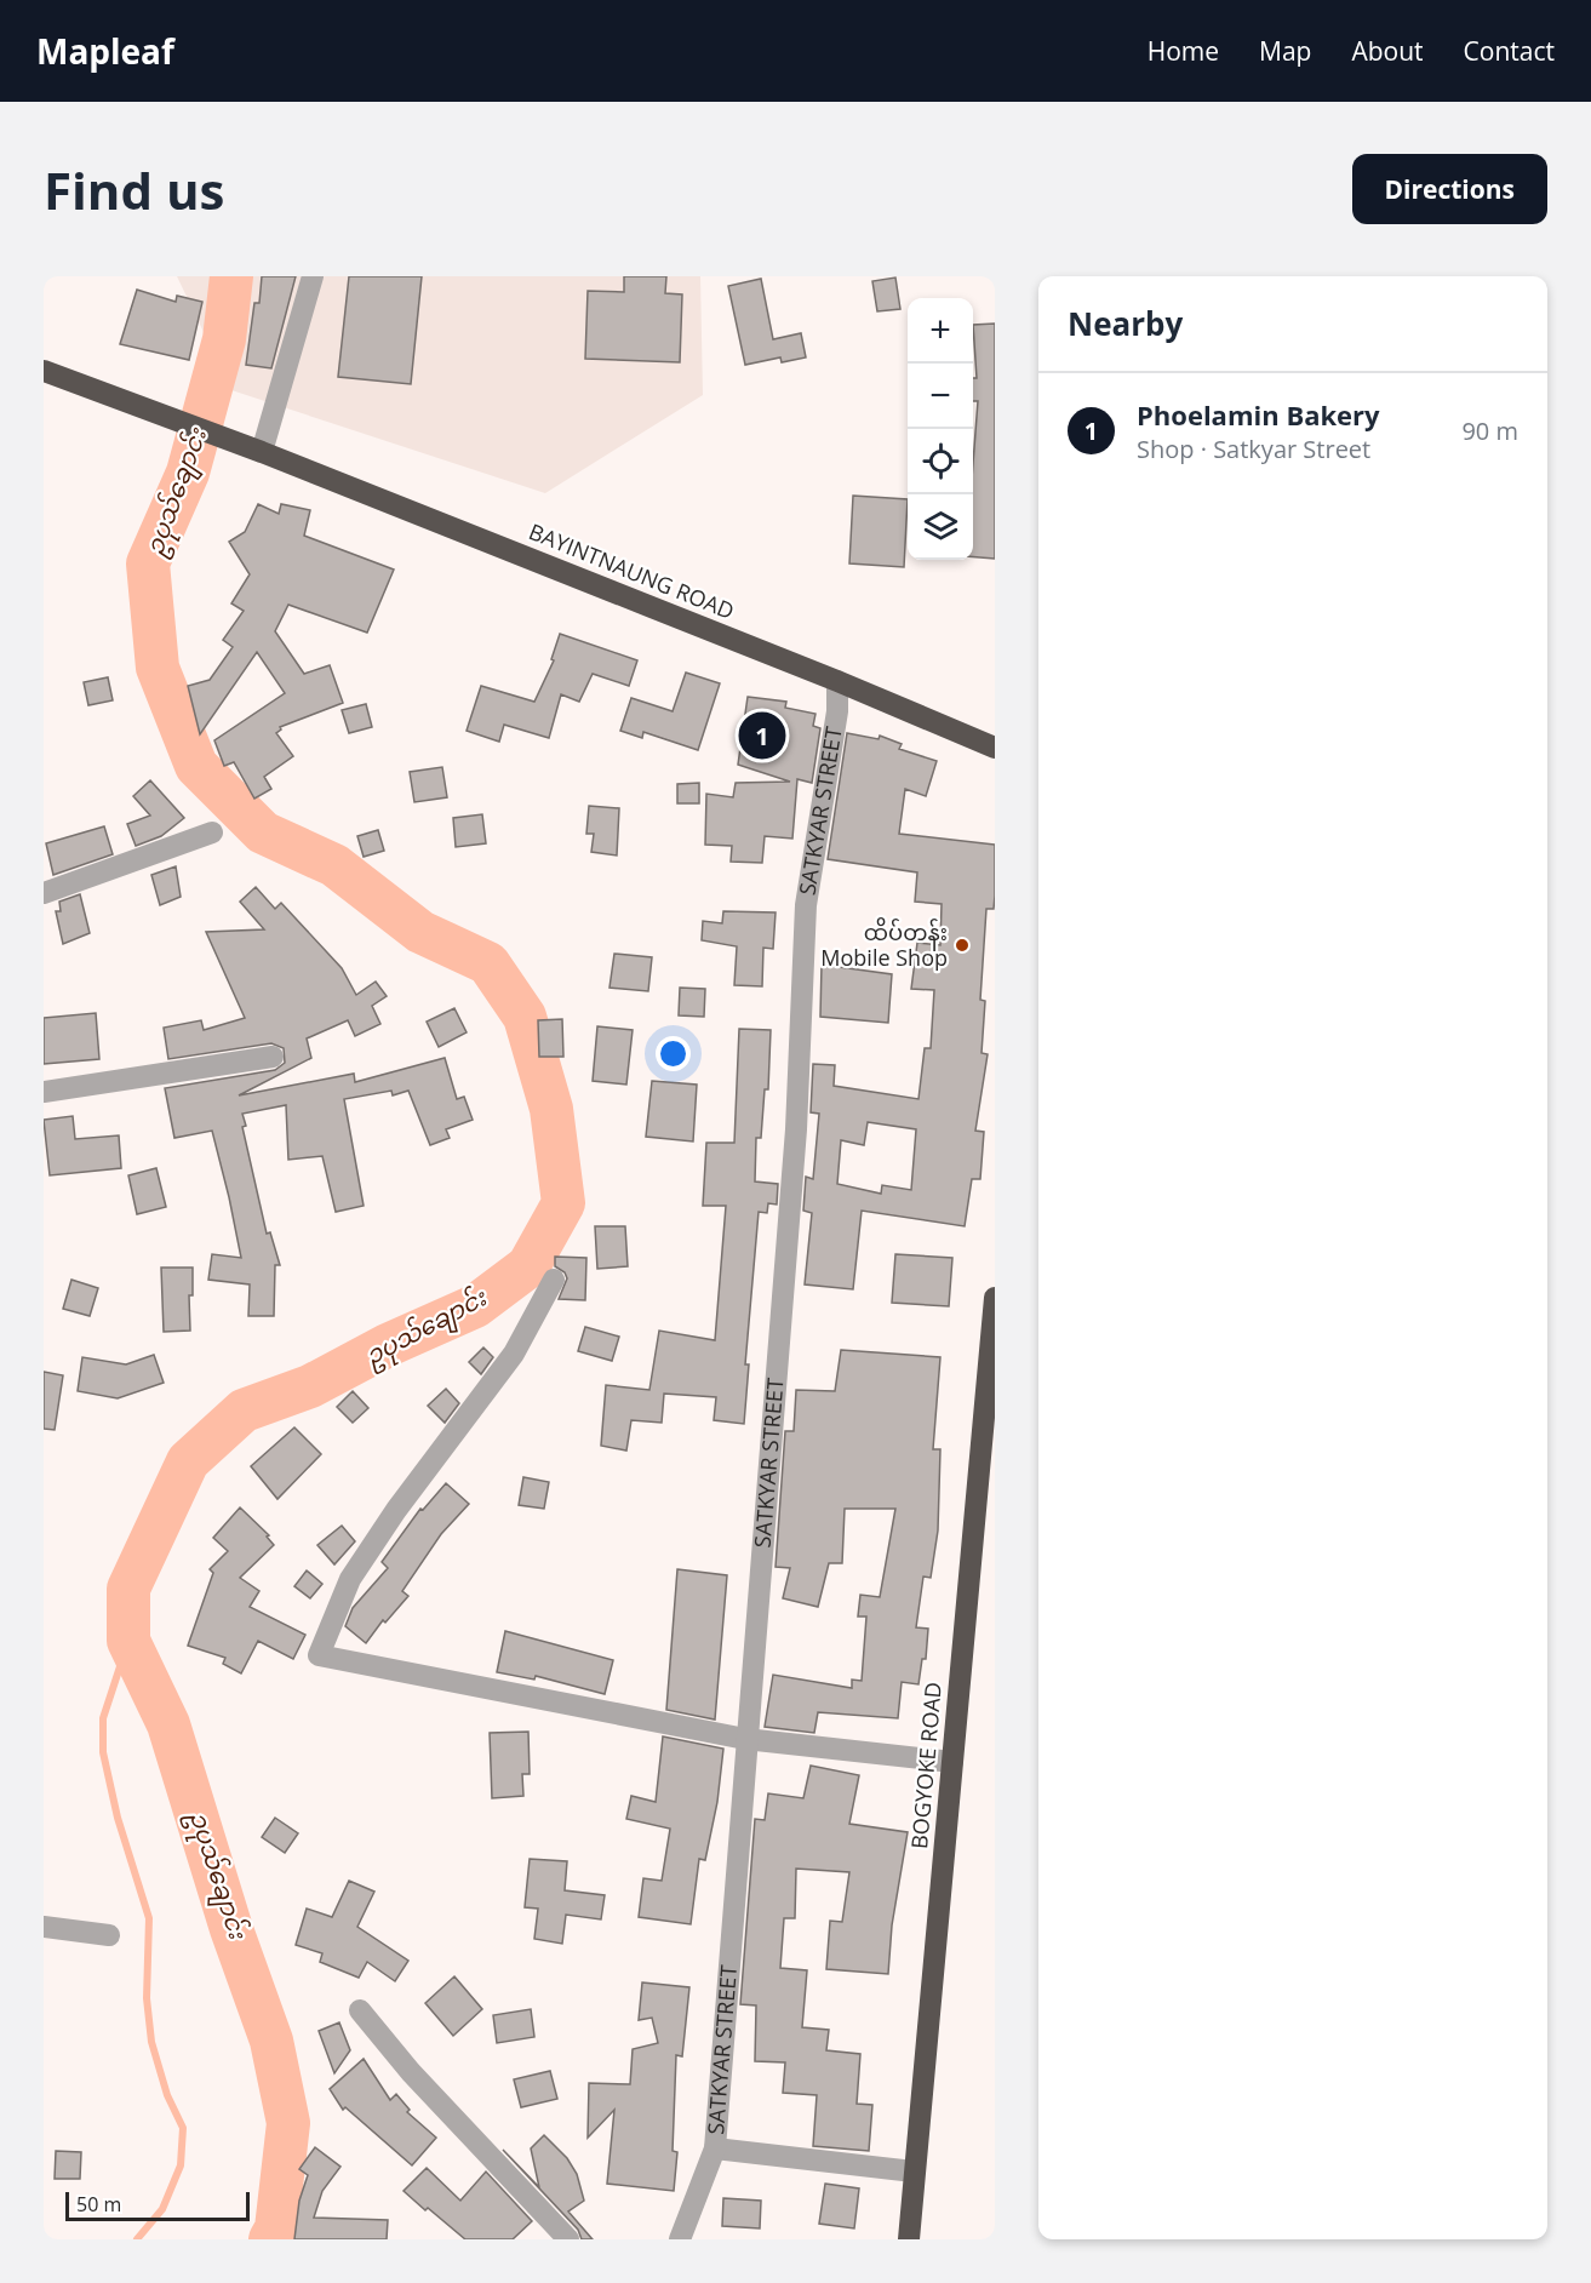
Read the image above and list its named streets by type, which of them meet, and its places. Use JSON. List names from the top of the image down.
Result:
{
  "streets": {
    "highway": ["BAYINTNAUNG ROAD", "BOGYOKE ROAD"],
    "street": ["SATKYAR STREET"]
  },
  "crossings": [
    ["BAYINTNAUNG ROAD", "SATKYAR STREET"]
  ],
  "water": ["ဥပုသ်ချောင်း"],
  "places": ["ထိပ်တန်း Mobile Shop"],
  "scale_bar": "50 m",
  "page": {
    "header": "Mapleaf",
    "nav": [
      "Home",
      "Map",
      "About",
      "Contact"
    ],
    "buttons": "Directions",
    "title": "Find us",
    "heading": "Nearby",
    "map_buttons": ["+", "−"],
    "list": [
      {
        "mark": "1",
        "name": "Phoelamin Bakery",
        "note": "Shop · Satkyar Street",
        "value": "90 m"
      }
    ],
    "pins": "1",
    "scale": "50 m"
  }
}
